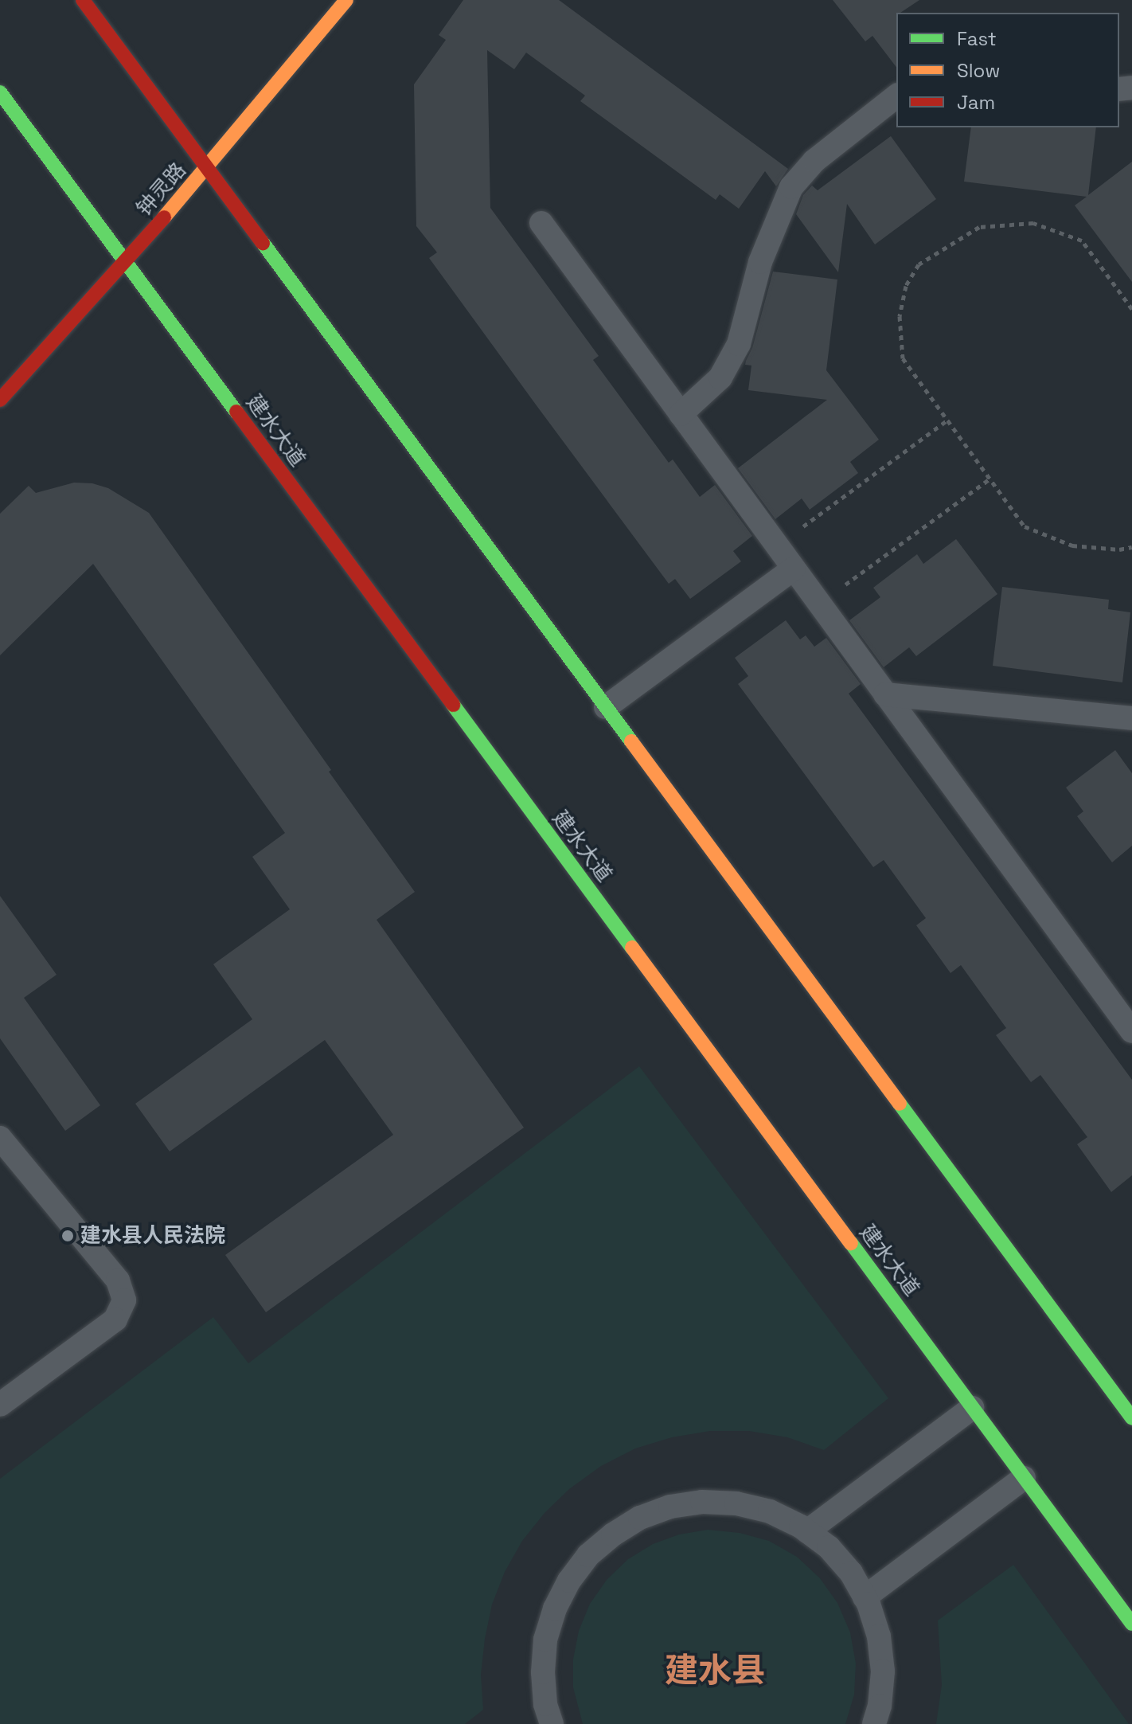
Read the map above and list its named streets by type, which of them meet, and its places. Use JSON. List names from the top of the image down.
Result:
{
  "streets": {
    "main road": ["钟灵路", "建水大道"]
  },
  "crossings": [
    ["钟灵路", "建水大道"]
  ],
  "districts": ["建水县"],
  "places": ["建水县人民法院"],
  "legend": ["Fast", "Slow", "Jam"]
}
